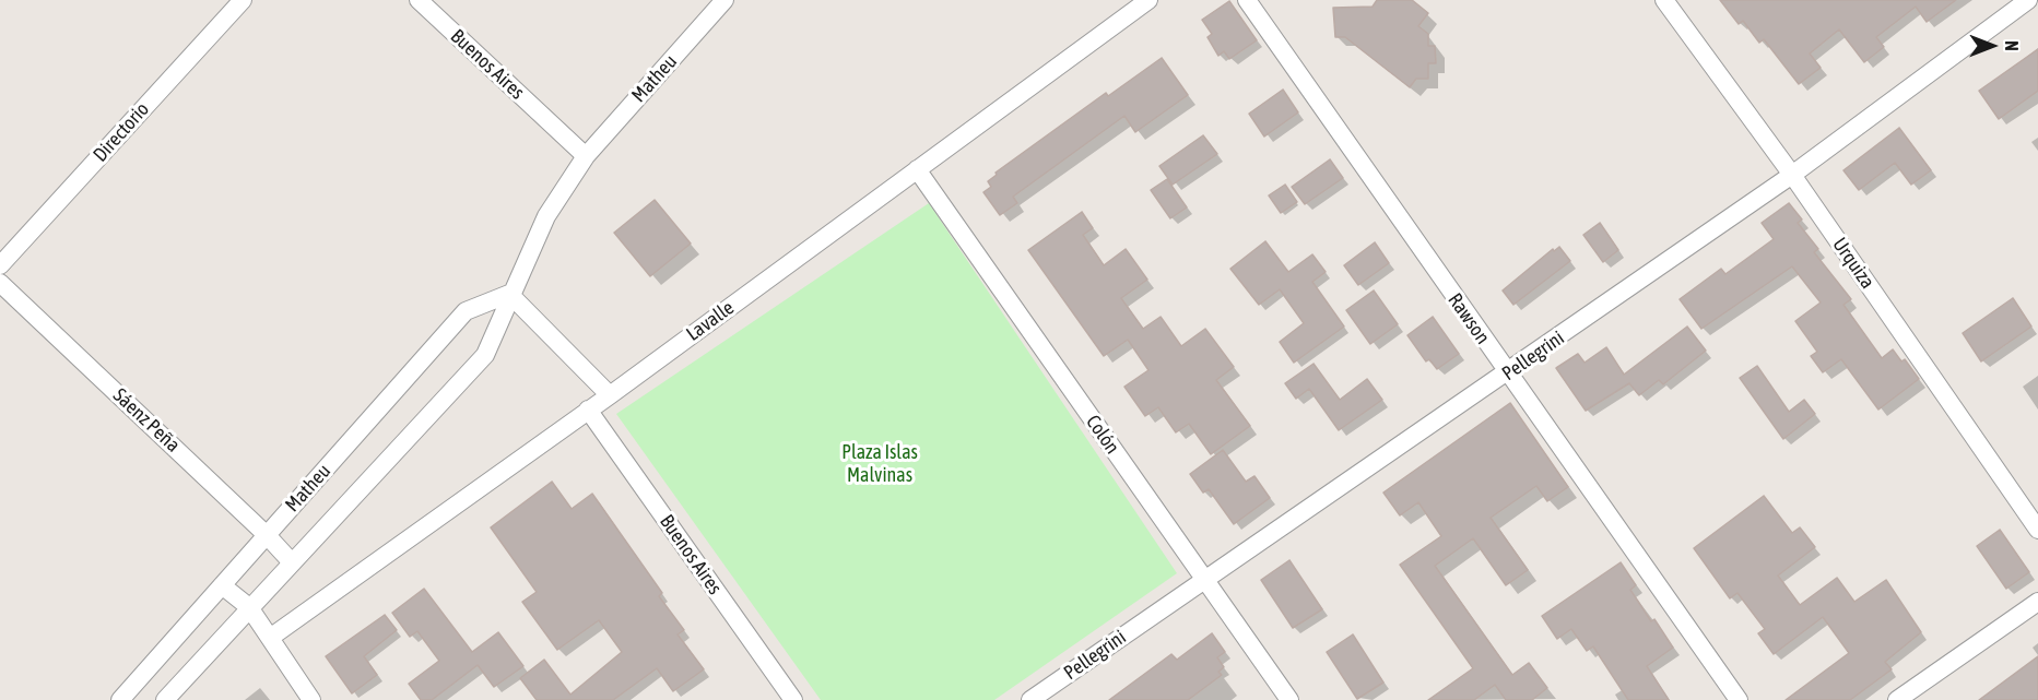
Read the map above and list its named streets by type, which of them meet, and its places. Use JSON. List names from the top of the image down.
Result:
{
  "streets": {
    "street": [
      "Buenos Aires",
      "Matheu",
      "Directorio",
      "Urquiza",
      "Rawson",
      "Lavalle",
      "Pellegrini",
      "Sáenz Peña",
      "Colón"
    ]
  },
  "crossings": [
    ["Buenos Aires", "Matheu"],
    ["Buenos Aires", "Lavalle"],
    ["Matheu", "Sáenz Peña"],
    ["Urquiza", "Pellegrini"],
    ["Rawson", "Pellegrini"],
    ["Lavalle", "Colón"],
    ["Pellegrini", "Colón"]
  ],
  "parks": ["Plaza Islas Malvinas"],
  "north": "right"
}
